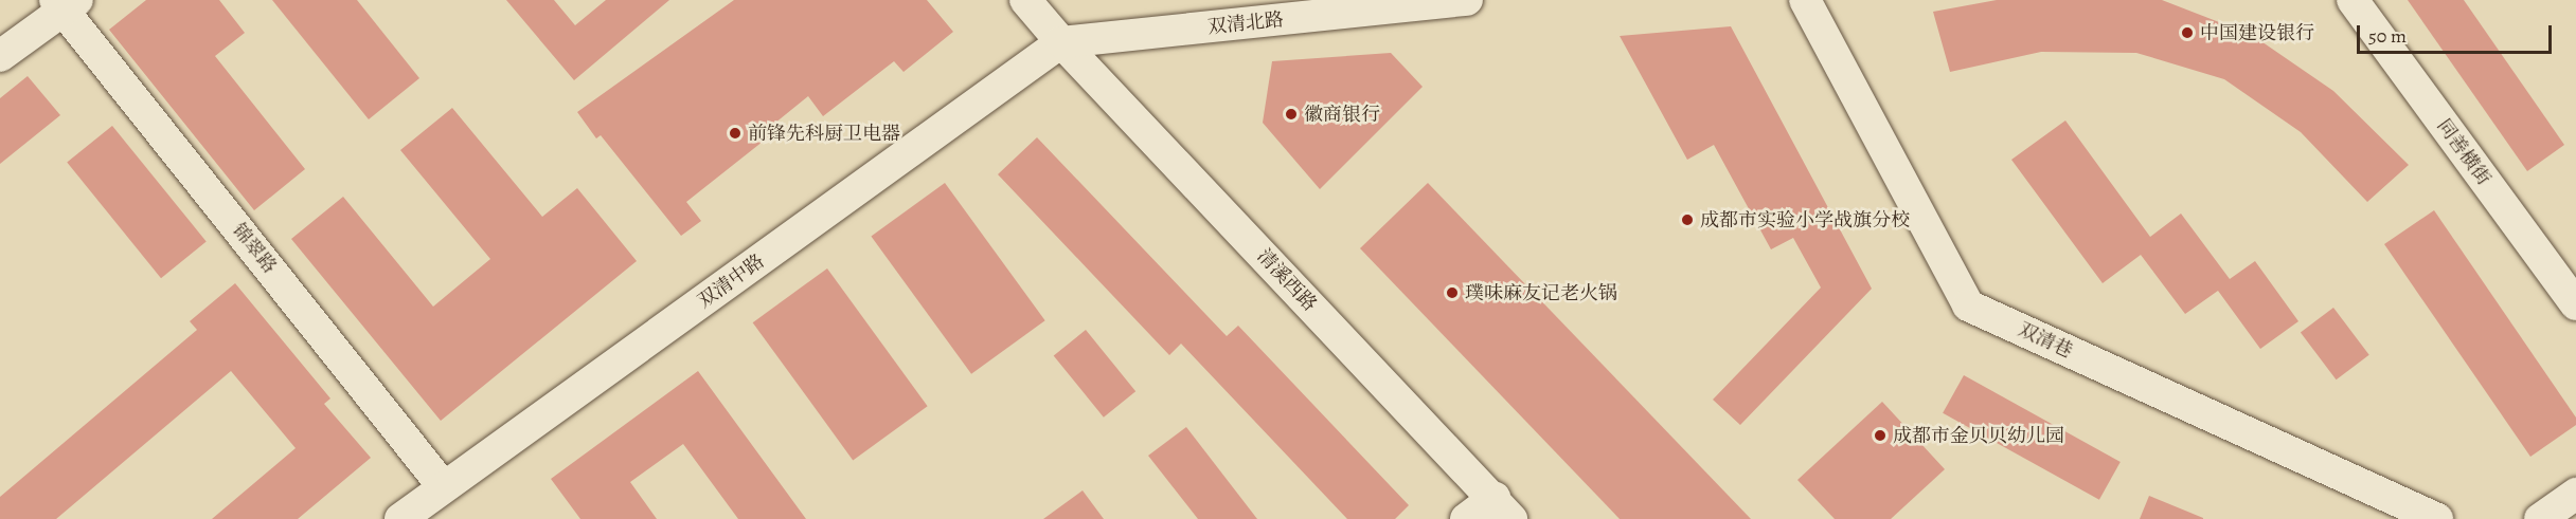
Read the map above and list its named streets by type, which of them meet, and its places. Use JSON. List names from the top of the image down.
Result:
{
  "streets": {
    "street": [
      "双清北路",
      "同善横街",
      "锦翠路",
      "清溪西路",
      "双清中路",
      "双清巷"
    ]
  },
  "crossings": [
    ["双清北路", "清溪西路"],
    ["双清北路", "双清中路"],
    ["锦翠路", "双清中路"],
    ["清溪西路", "双清中路"]
  ],
  "places": [
    "中国建设银行",
    "徽商银行",
    "前锋先科厨卫电器",
    "成都市实验小学战旗分校",
    "璞味麻友记老火锅",
    "成都市金贝贝幼儿园"
  ],
  "scale_bar": "50 m"
}
